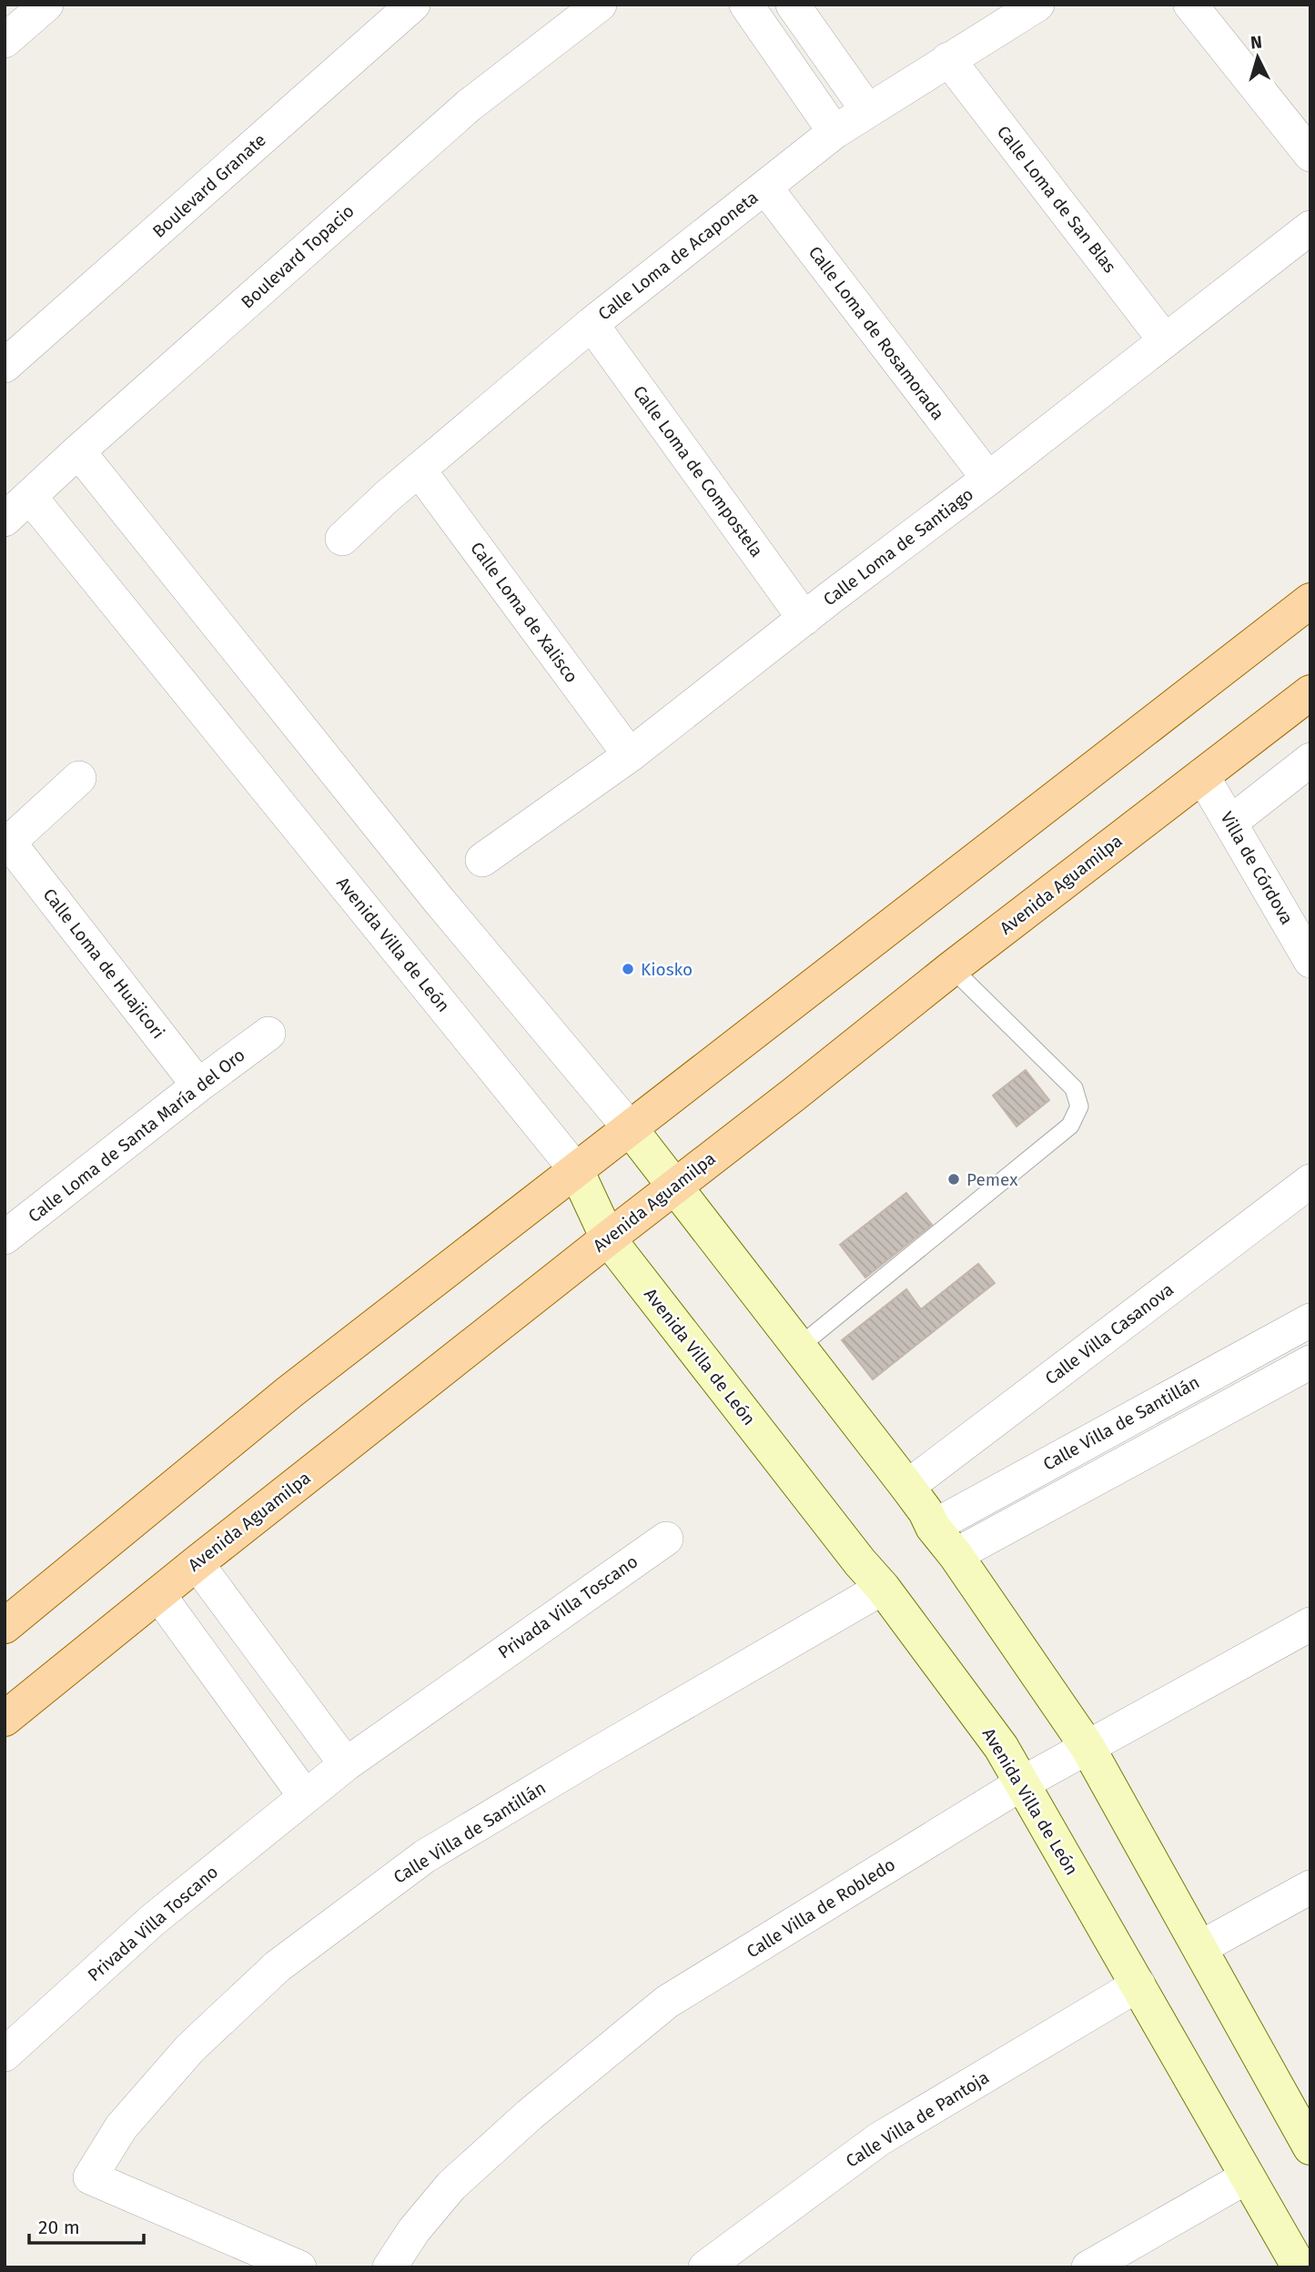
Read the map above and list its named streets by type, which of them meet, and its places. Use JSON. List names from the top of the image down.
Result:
{
  "streets": {
    "main road": ["Avenida Aguamilpa"],
    "street": [
      "Boulevard Granate",
      "Calle Loma de San Blas",
      "Calle Loma de Acaponeta",
      "Boulevard Topacio",
      "Calle Loma de Rosamorada",
      "Calle Loma de Compostela",
      "Calle Loma de Santiago",
      "Calle Loma de Xalisco",
      "Villa de Córdova",
      "Avenida Villa de León",
      "Calle Loma de Huajicori",
      "Calle Loma de Santa María del Oro",
      "Calle Villa Casanova",
      "Calle Villa de Santillán",
      "Privada Villa Toscano",
      "Calle Villa de Robledo",
      "Calle Villa de Pantoja"
    ]
  },
  "crossings": [
    ["Calle Loma de San Blas", "Calle Loma de Acaponeta"],
    ["Calle Loma de San Blas", "Calle Loma de Santiago"],
    ["Calle Loma de Acaponeta", "Calle Loma de Rosamorada"],
    ["Calle Loma de Acaponeta", "Calle Loma de Compostela"],
    ["Calle Loma de Acaponeta", "Calle Loma de Xalisco"],
    ["Boulevard Topacio", "Avenida Villa de León"],
    ["Calle Loma de Rosamorada", "Calle Loma de Santiago"],
    ["Calle Loma de Compostela", "Calle Loma de Santiago"],
    ["Calle Loma de Santiago", "Calle Loma de Xalisco"],
    ["Villa de Córdova", "Avenida Aguamilpa"],
    ["Avenida Aguamilpa", "Avenida Villa de León"],
    ["Avenida Villa de León", "Calle Villa de Santillán"],
    ["Avenida Villa de León", "Calle Villa de Robledo"],
    ["Avenida Villa de León", "Calle Villa de Pantoja"],
    ["Calle Loma de Huajicori", "Calle Loma de Santa María del Oro"]
  ],
  "places": ["Kiosko", "Pemex"],
  "scale_bar": "20 m",
  "north": "top"
}
